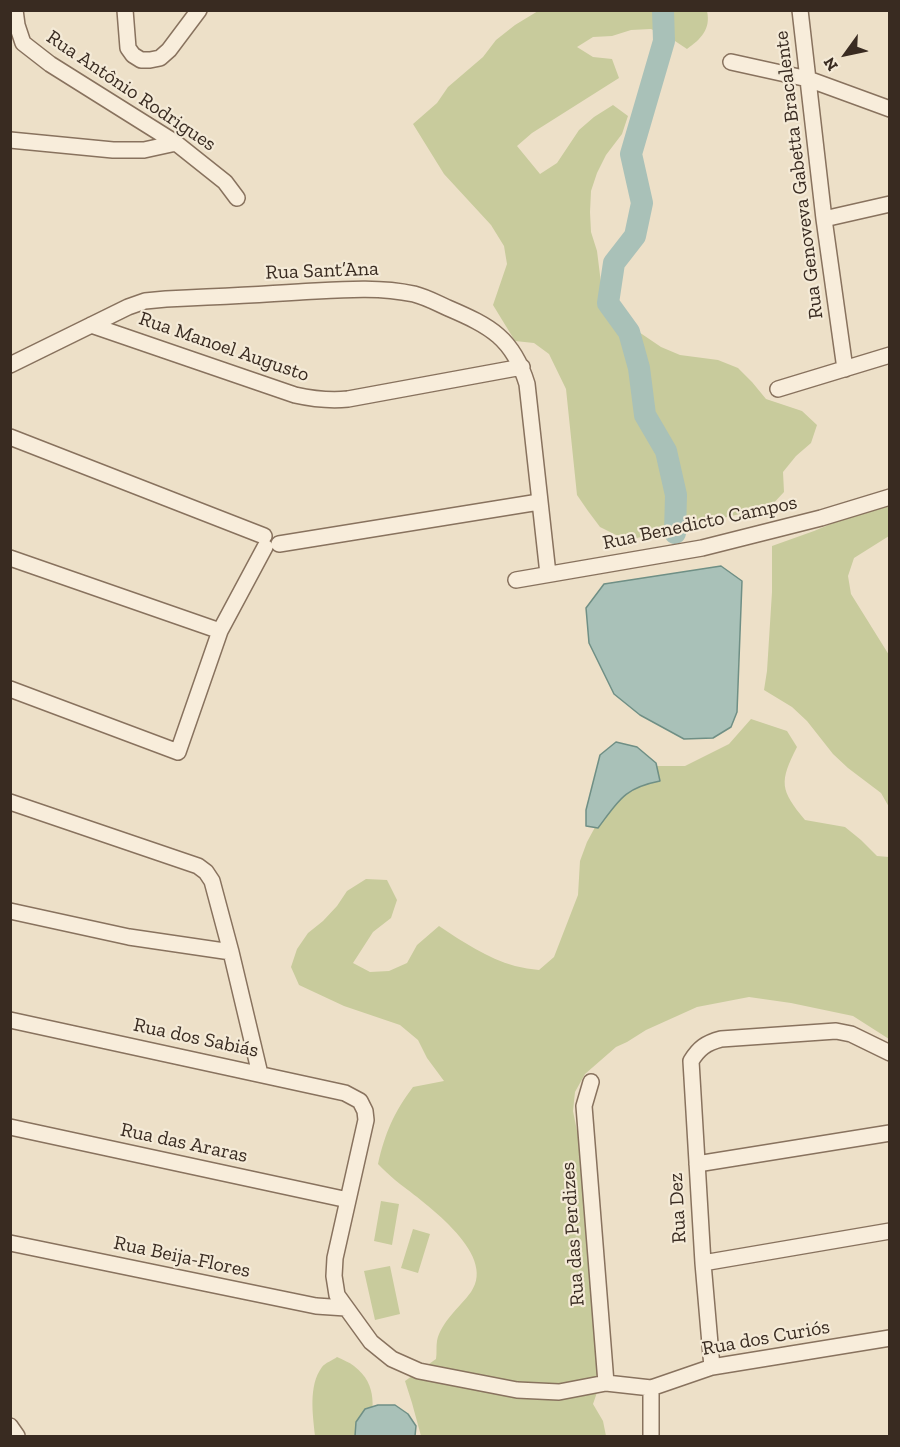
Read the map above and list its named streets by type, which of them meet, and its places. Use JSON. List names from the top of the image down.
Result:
{
  "streets": {
    "street": [
      "Rua Antônio Rodrigues",
      "Rua Genoveva Gabetta Bracalente",
      "Rua Sant’Ana",
      "Rua Manoel Augusto",
      "Rua Benedicto Campos",
      "Rua dos Sabiás",
      "Rua das Araras",
      "Rua Dez",
      "Rua das Perdizes",
      "Rua Beija-Flores",
      "Rua dos Curiós"
    ]
  },
  "crossings": [
    ["Rua Sant’Ana", "Rua Manoel Augusto"],
    ["Rua Sant’Ana", "Rua Benedicto Campos"],
    ["Rua dos Sabiás", "Rua das Araras"],
    ["Rua Dez", "Rua dos Curiós"]
  ],
  "north": "bottom left"
}
